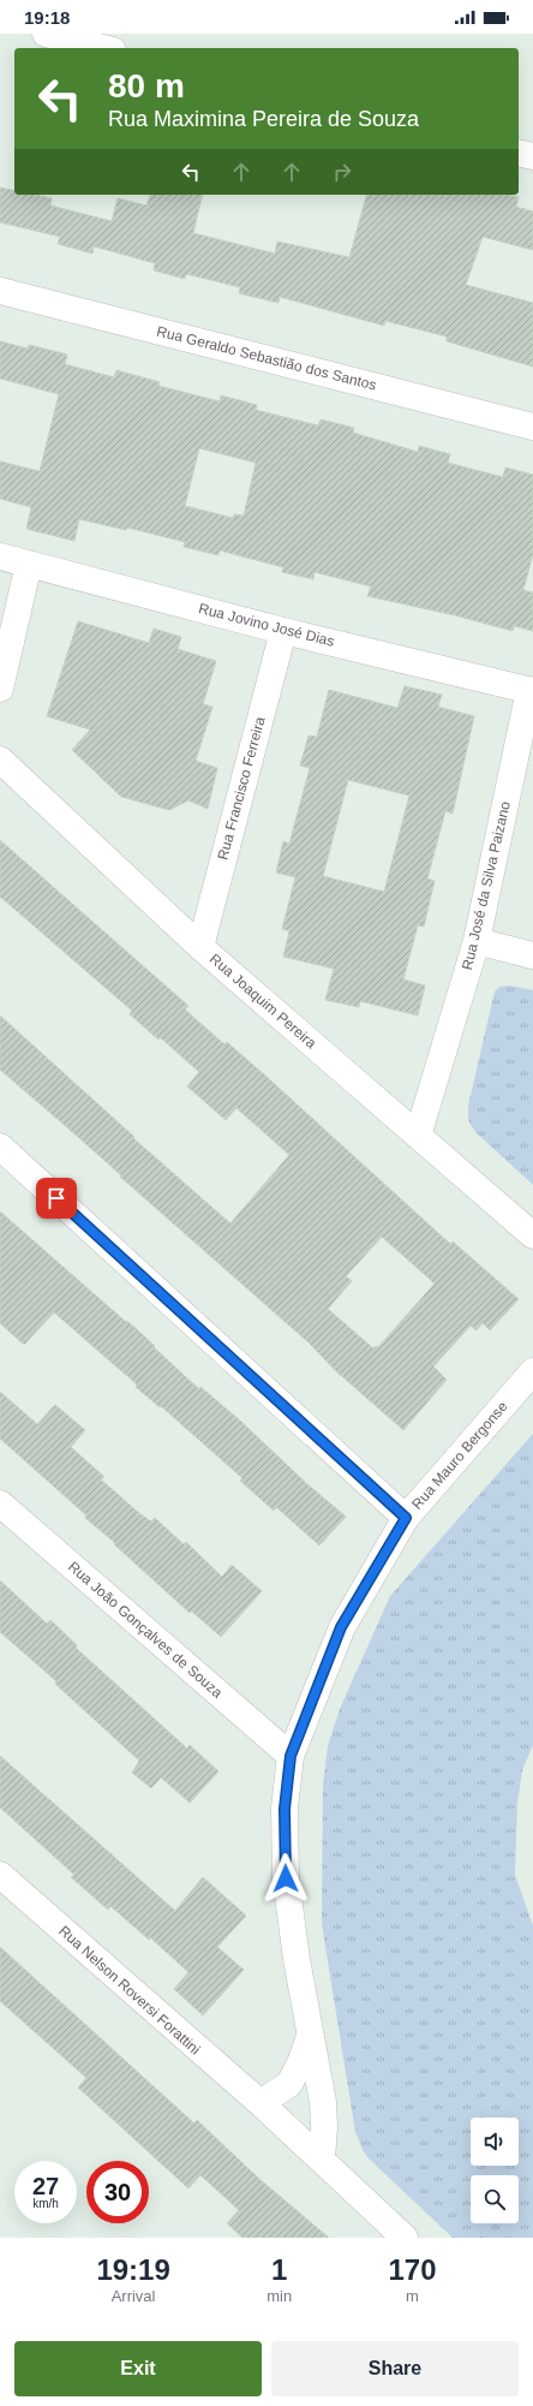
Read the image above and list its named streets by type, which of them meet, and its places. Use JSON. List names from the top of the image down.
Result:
{
  "streets": {
    "street": [
      "Rua Geraldo Sebastião dos Santos",
      "Rua Jovino José Dias",
      "Rua Francisco Ferreira",
      "Rua José da Silva Paizano",
      "Rua Joaquim Pereira",
      "Rua Mauro Bergonse",
      "Rua João Gonçalves de Souza",
      "Rua Nelson Roversi Forattini"
    ]
  },
  "crossings": [
    ["Rua Jovino José Dias", "Rua Francisco Ferreira"],
    ["Rua Jovino José Dias", "Rua José da Silva Paizano"],
    ["Rua Francisco Ferreira", "Rua Joaquim Pereira"],
    ["Rua José da Silva Paizano", "Rua Joaquim Pereira"],
    ["Rua Mauro Bergonse", "Rua João Gonçalves de Souza"],
    ["Rua Mauro Bergonse", "Rua Nelson Roversi Forattini"]
  ],
  "page": {
    "status": "19:18",
    "turn": ["80 m", "Rua Maximina Pereira de Souza"],
    "speed": "27 km/h",
    "limit": "30",
    "eta": [
      "19:19",
      "Arrival",
      "1",
      "min",
      "170",
      "m"
    ],
    "buttons": ["Exit", "Share"]
  }
}
